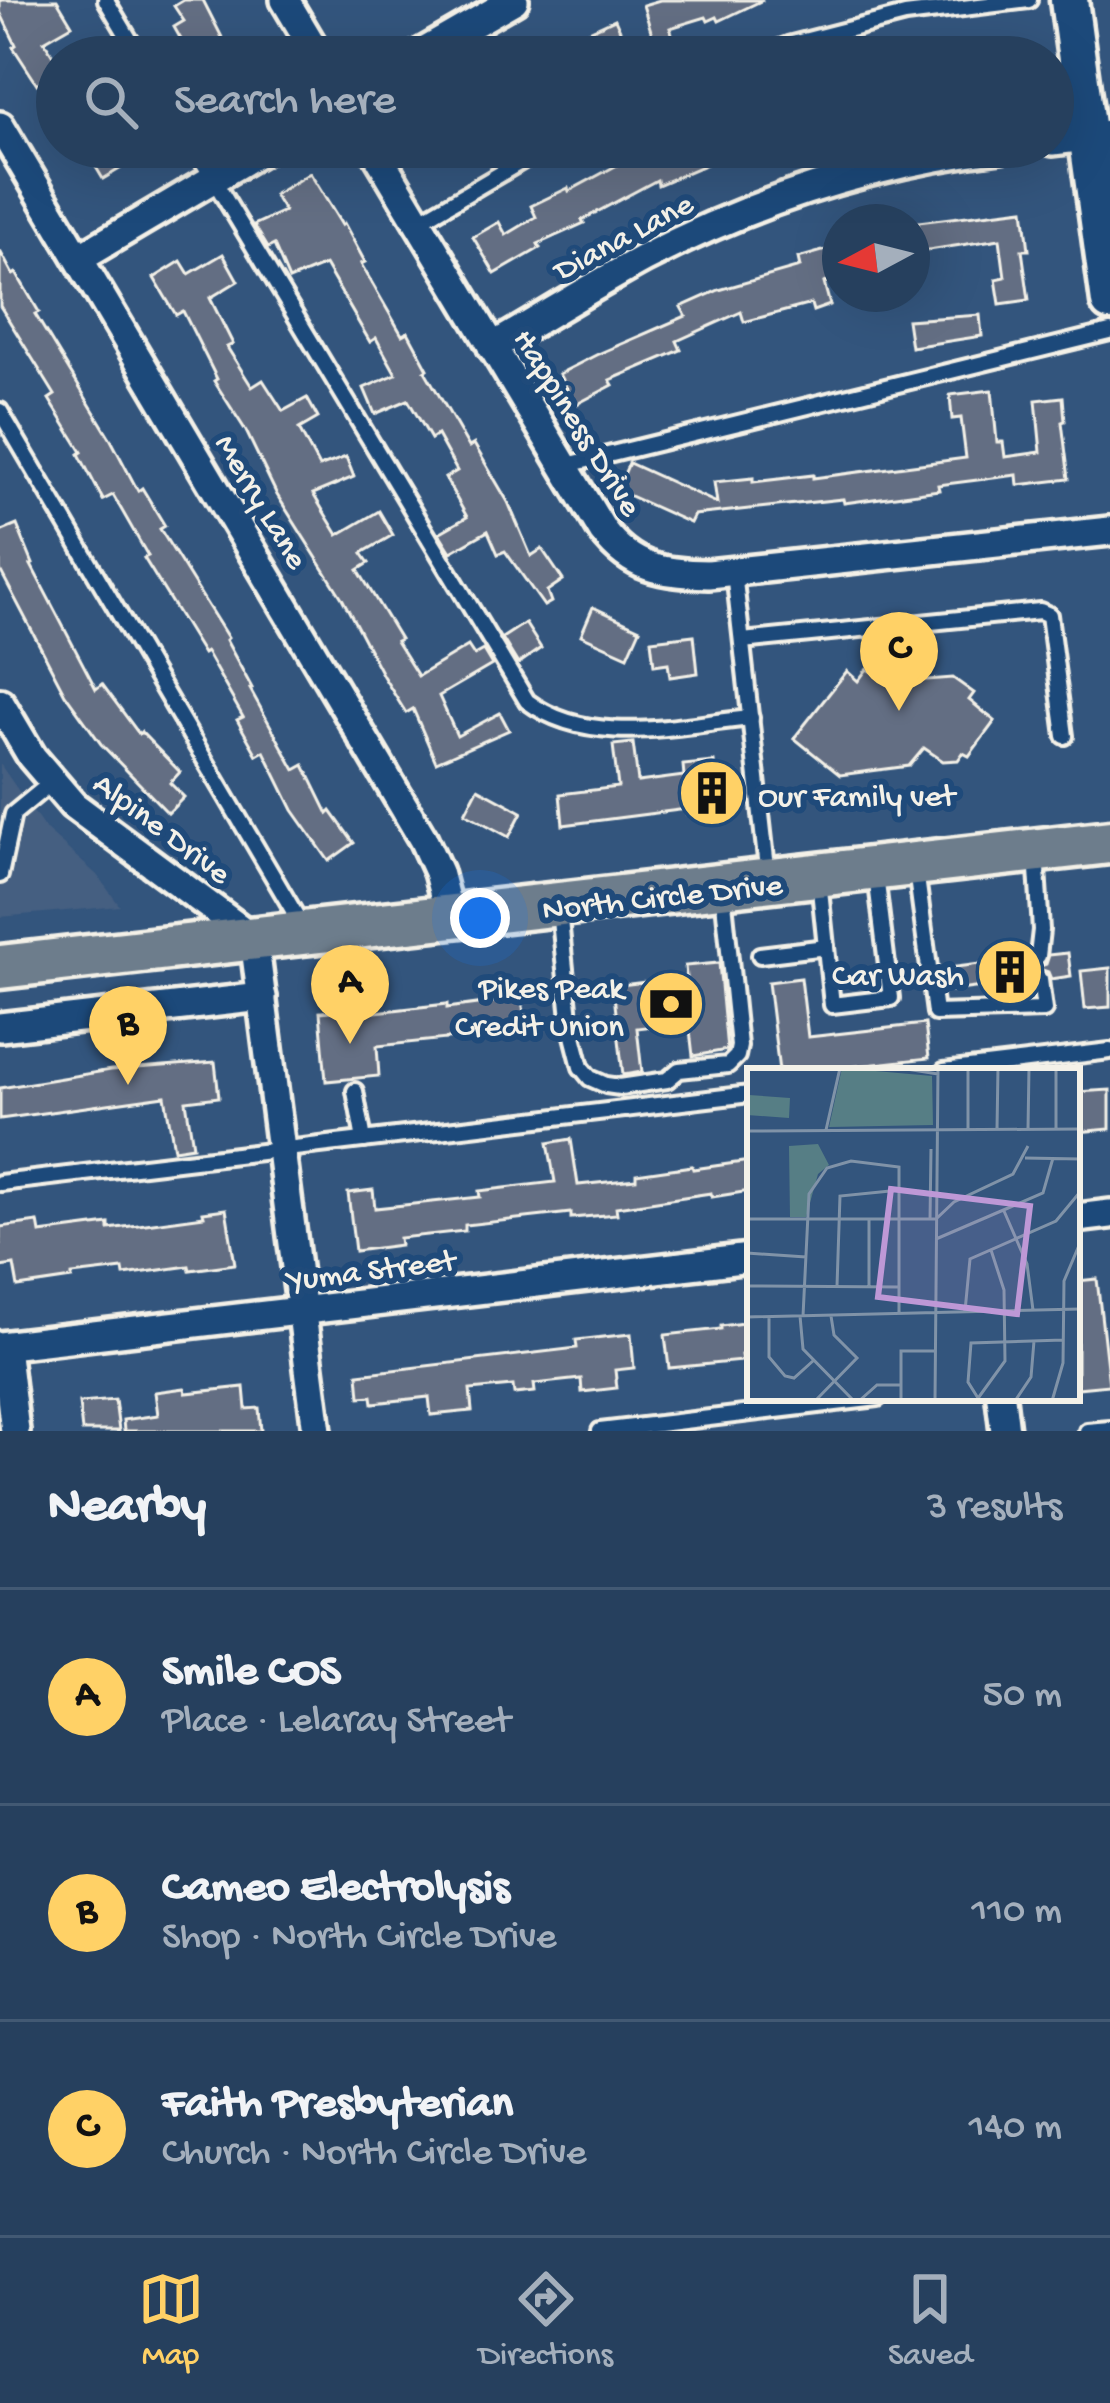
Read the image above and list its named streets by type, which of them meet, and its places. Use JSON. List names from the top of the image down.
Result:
{
  "streets": {
    "main road": ["North Circle Drive"],
    "street": [
      "Diana Lane",
      "Happiness Drive",
      "Merry Lane",
      "Alpine Drive",
      "Yuma Street"
    ]
  },
  "crossings": [
    ["Diana Lane", "Happiness Drive"],
    ["Merry Lane", "North Circle Drive"],
    ["Alpine Drive", "North Circle Drive"]
  ],
  "places": {
    "building": ["Our Family vet", "Car Wash"],
    "bank": ["Pikes Peak Credit Union"]
  },
  "north": "left",
  "page": {
    "search": "Search here",
    "pins": ["C", "A", "B"],
    "heading": ["Nearby", "3 results"],
    "list": [
      {
        "mark": "A",
        "name": "Smile COS",
        "note": "Place · Lelaray Street",
        "value": "50 m"
      },
      {
        "mark": "B",
        "name": "Cameo Electrolysis",
        "note": "Shop · North Circle Drive",
        "value": "110 m"
      },
      {
        "mark": "C",
        "name": "Faith Presbyterian",
        "note": "Church · North Circle Drive",
        "value": "140 m"
      }
    ],
    "nav": ["Map", "Directions", "Saved"]
  }
}
